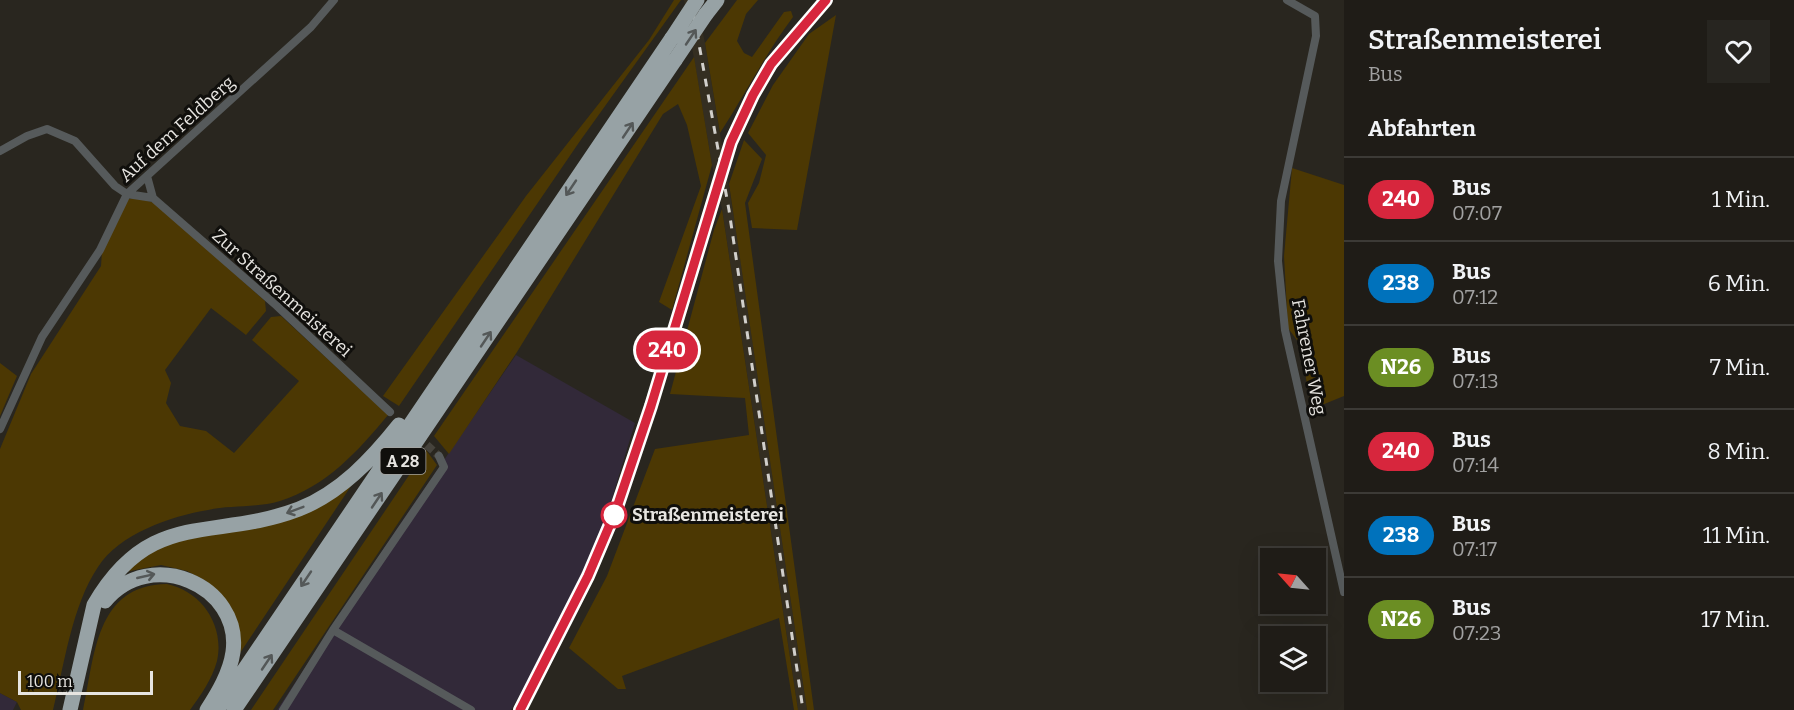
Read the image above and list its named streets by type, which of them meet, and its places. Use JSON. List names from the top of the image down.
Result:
{
  "streets": {
    "highway": ["A 28"],
    "street": ["Auf dem Feldberg", "Zur Straßenmeisterei", "Fahrener Weg"]
  },
  "places": ["Straßenmeisterei"],
  "lines": ["bus line 240"],
  "scale_bar": "100 m",
  "north": "top left",
  "page": {
    "on_map": "240",
    "heading": [
      ["Straßenmeisterei", "Bus"],
      "Abfahrten"
    ],
    "list": [
      {
        "mark": "240",
        "name": "Bus",
        "note": "07:07",
        "value": "1 Min."
      },
      {
        "mark": "238",
        "name": "Bus",
        "note": "07:12",
        "value": "6 Min."
      },
      {
        "mark": "N26",
        "name": "Bus",
        "note": "07:13",
        "value": "7 Min."
      },
      {
        "mark": "240",
        "name": "Bus",
        "note": "07:14",
        "value": "8 Min."
      },
      {
        "mark": "238",
        "name": "Bus",
        "note": "07:17",
        "value": "11 Min."
      },
      {
        "mark": "N26",
        "name": "Bus",
        "note": "07:23",
        "value": "17 Min."
      }
    ],
    "scale": "100 m"
  }
}
